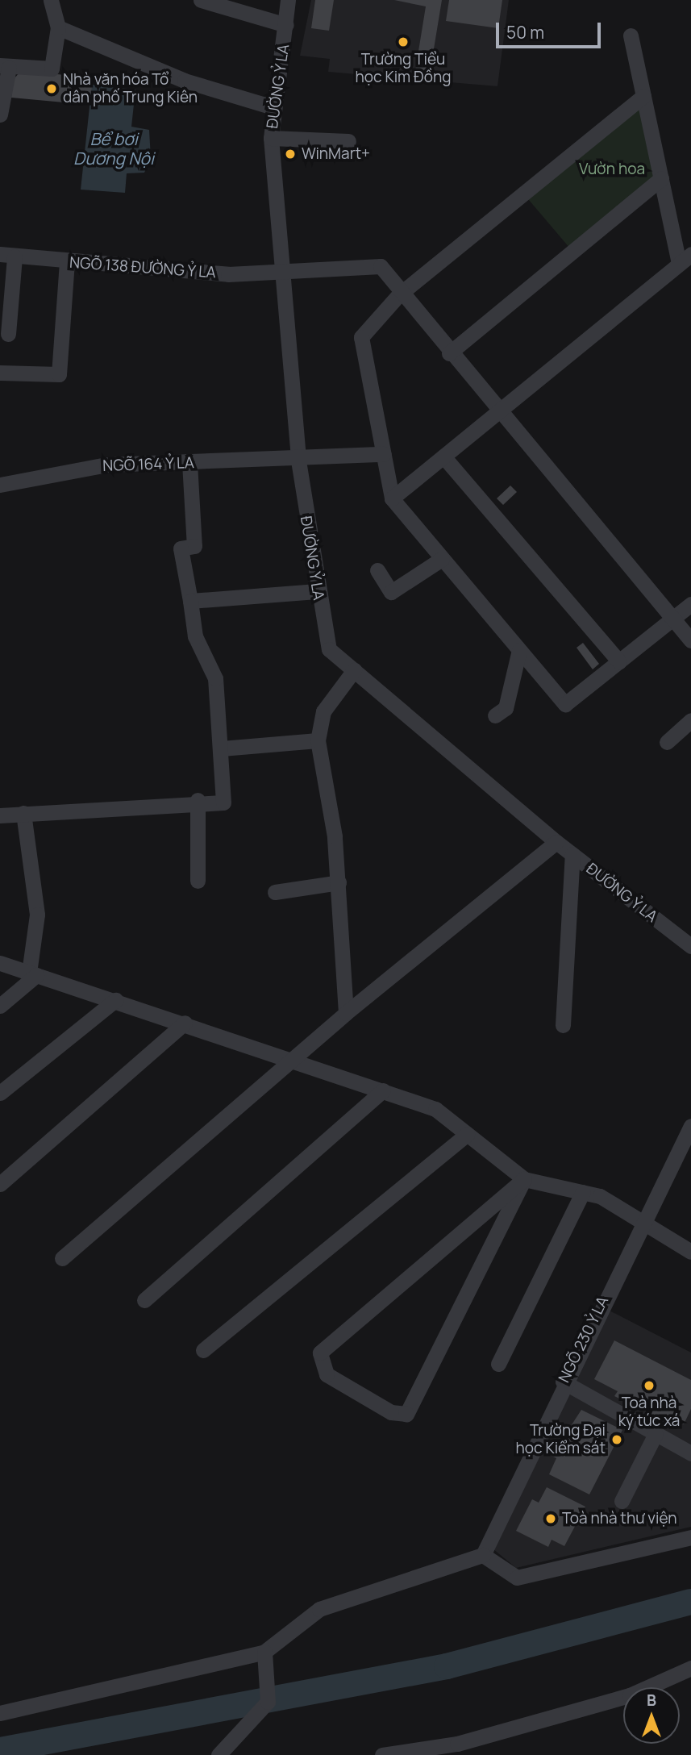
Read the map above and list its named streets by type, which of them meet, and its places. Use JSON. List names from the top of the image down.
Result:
{
  "streets": {
    "street": [
      "ĐƯỜNG Ỷ LA",
      "NGÕ 138 ĐƯỜNG Ỷ LA",
      "NGÕ 164 Ỷ LA",
      "NGÕ 230 Ỷ LA"
    ]
  },
  "crossings": [
    ["ĐƯỜNG Ỷ LA", "NGÕ 138 ĐƯỜNG Ỷ LA"],
    ["ĐƯỜNG Ỷ LA", "NGÕ 164 Ỷ LA"]
  ],
  "water": ["Bể bơi Dương Nội"],
  "parks": ["Vườn hoa"],
  "places": [
    "Trường Tiểu học Kim Đồng",
    "Nhà văn hóa Tổ dân phố Trung Kiên",
    "WinMart+",
    "Toà nhà ký túc xá",
    "Trường Đại học Kiểm sát",
    "Toà nhà thư viện"
  ],
  "scale_bar": "50 m",
  "north": "top"
}
